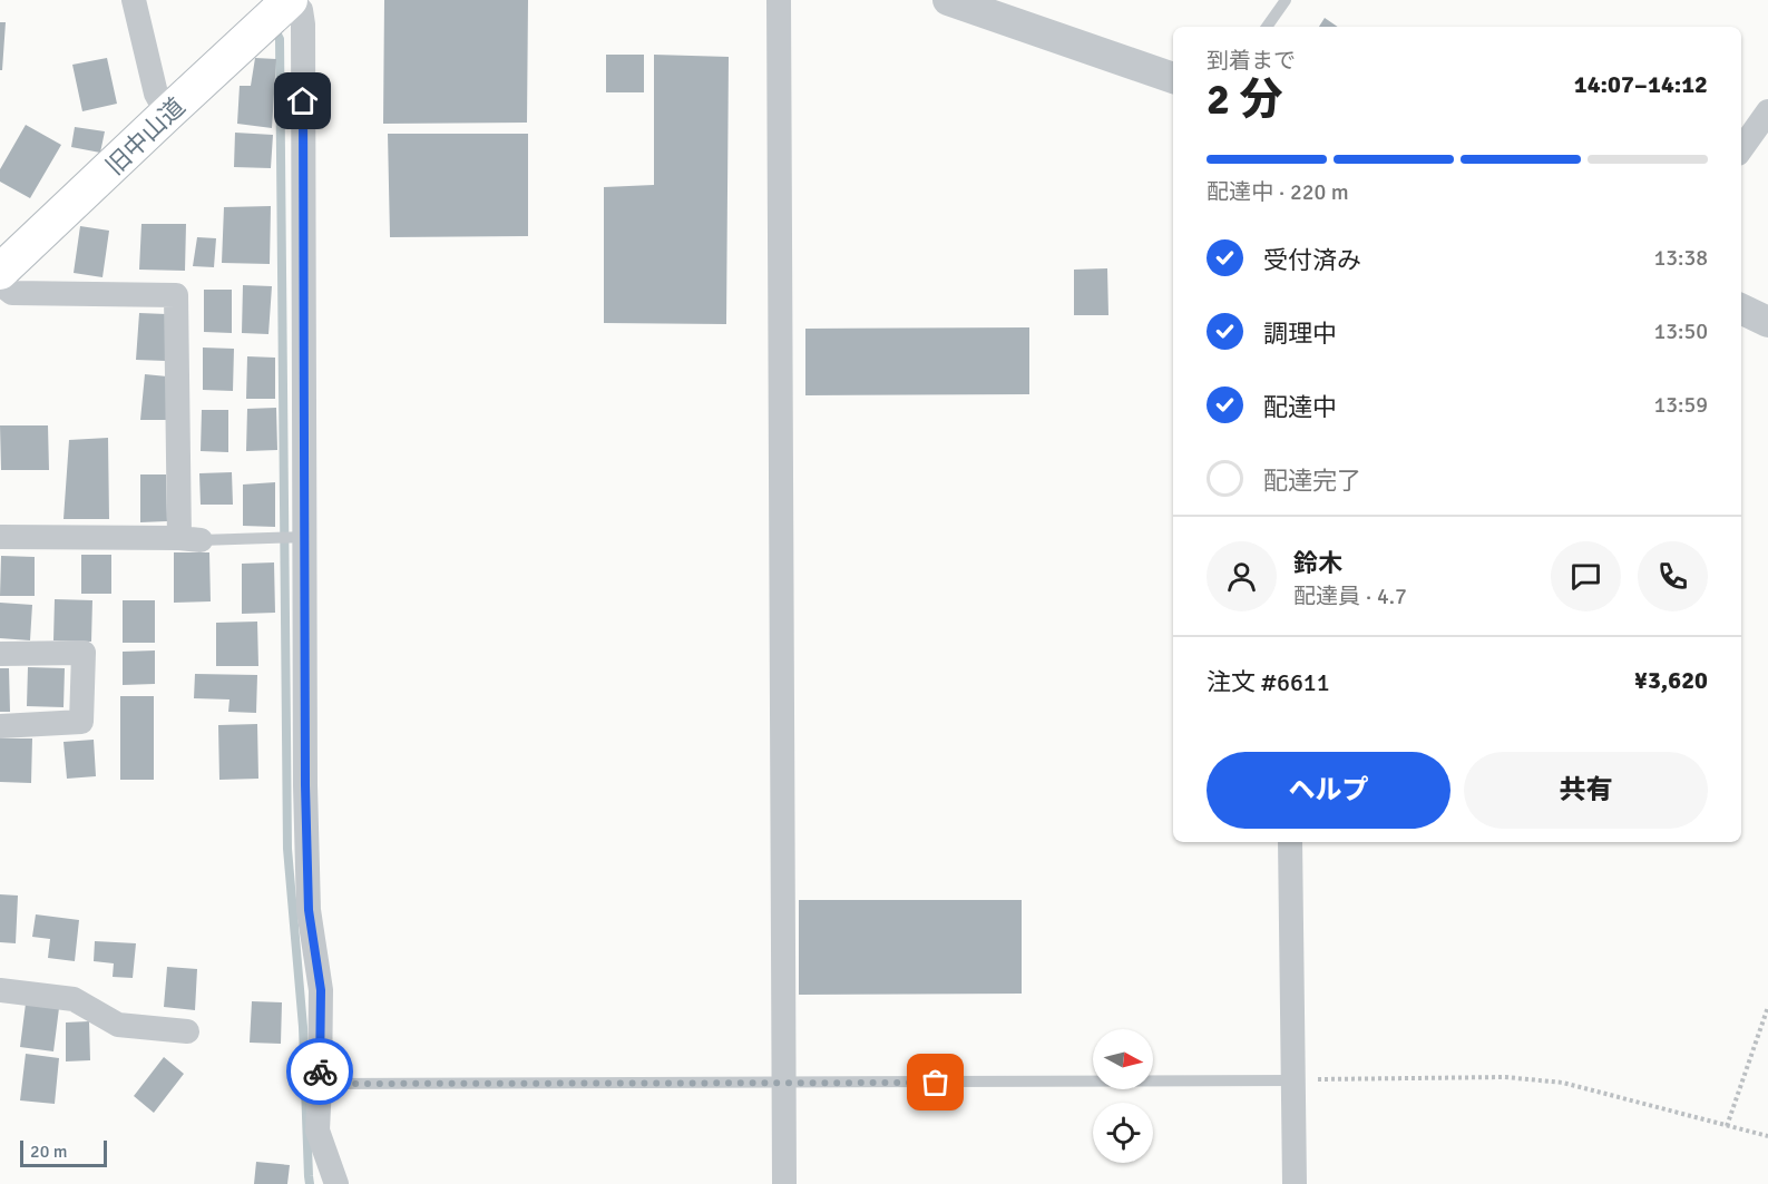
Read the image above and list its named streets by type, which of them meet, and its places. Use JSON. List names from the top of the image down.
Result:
{
  "streets": {
    "main road": ["旧中山道"]
  },
  "scale_bar": "20 m",
  "north": "right",
  "page": {
    "heading": ["2 分", "到着まで", "14:07–14:12"],
    "panel": [
      "鈴木",
      "配達員 · 4.7",
      "注文 #6611",
      "¥3,620"
    ],
    "bar": "配達中 · 220 m",
    "list": [
      ["受付済み", "13:38"],
      ["調理中", "13:50"],
      ["配達中", "13:59"],
      "配達完了"
    ],
    "buttons": ["ヘルプ", "共有"],
    "scale": "20 m"
  }
}
